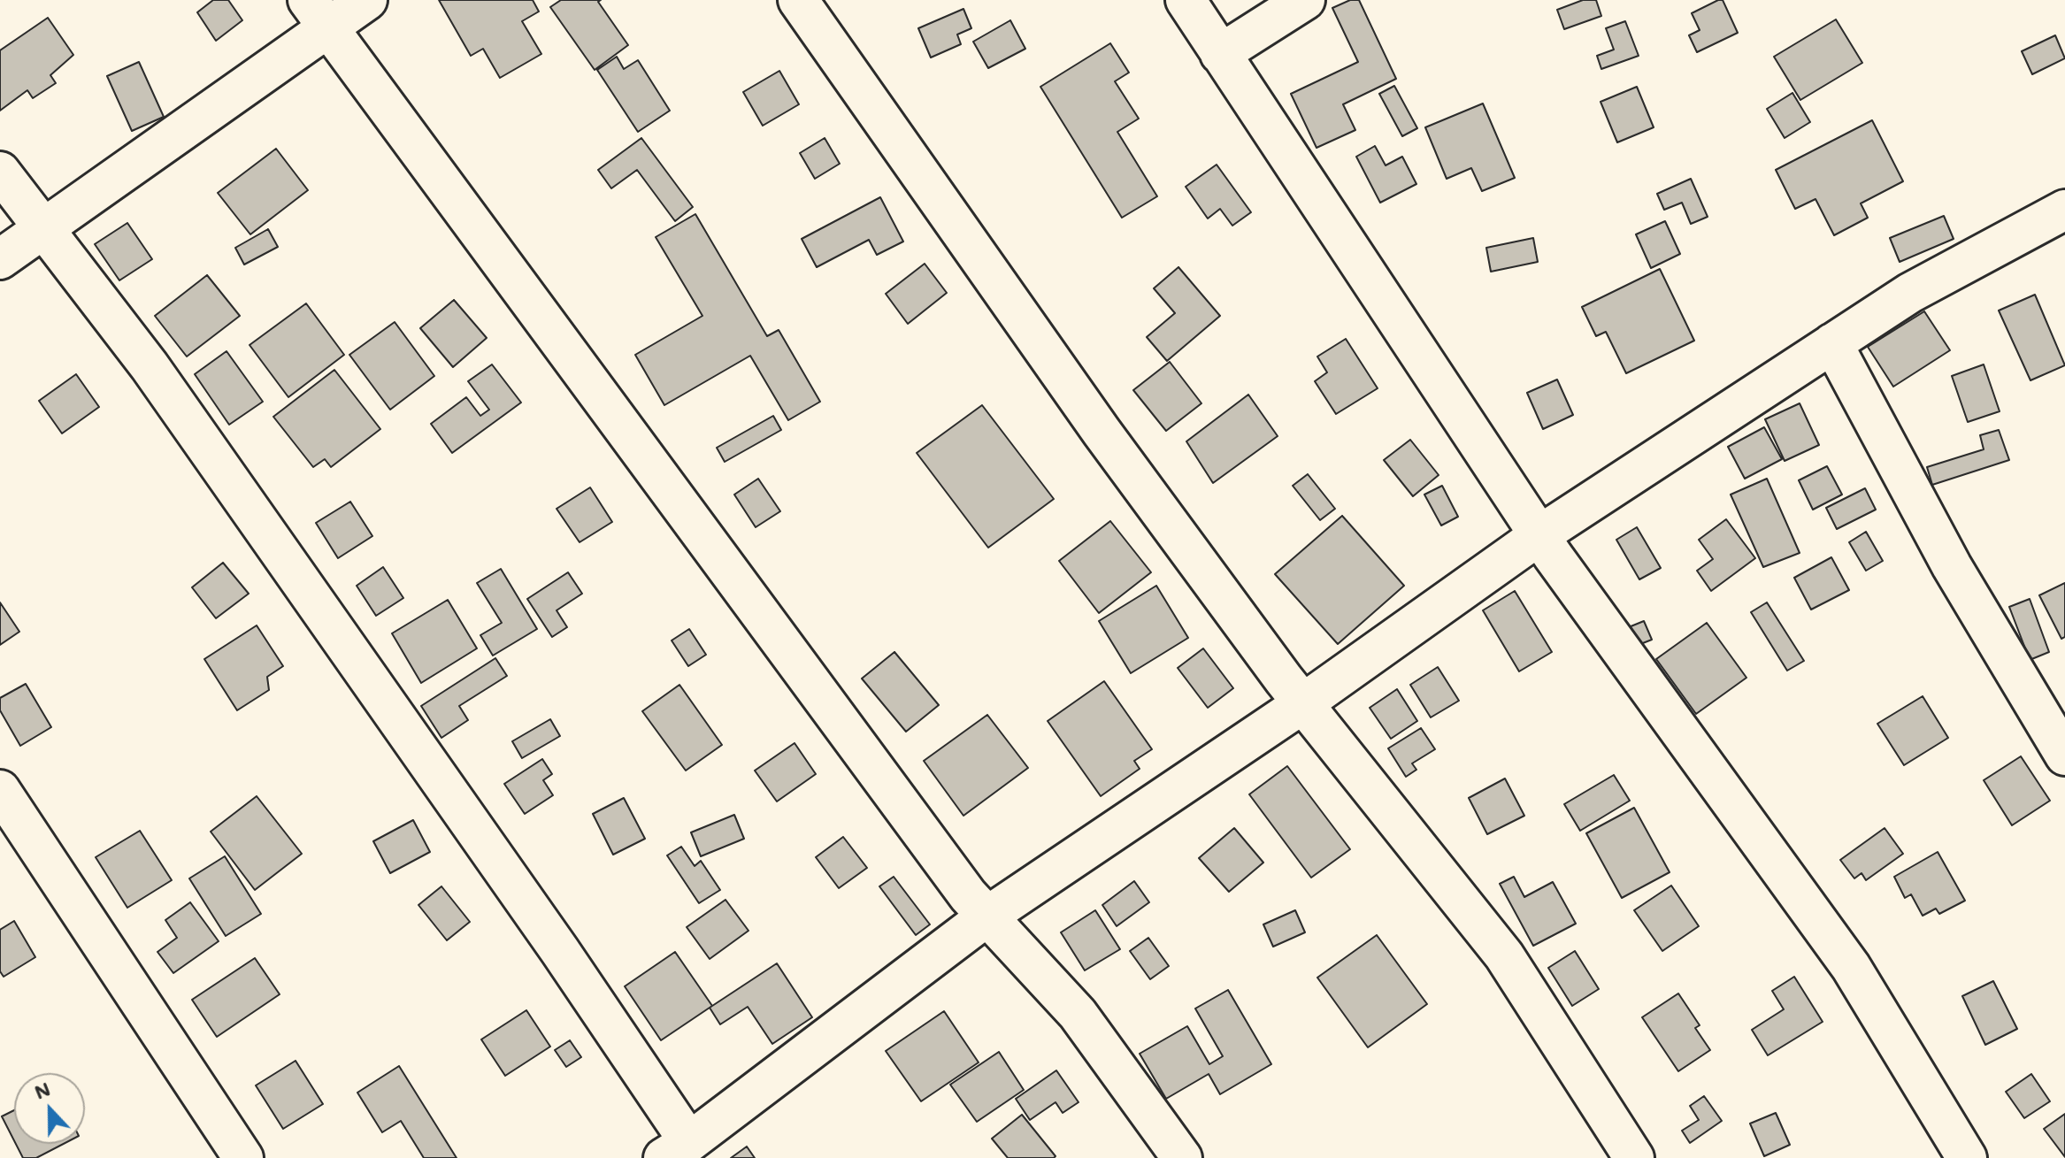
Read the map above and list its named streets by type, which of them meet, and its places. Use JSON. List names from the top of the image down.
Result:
{
  "north": "top"
}
